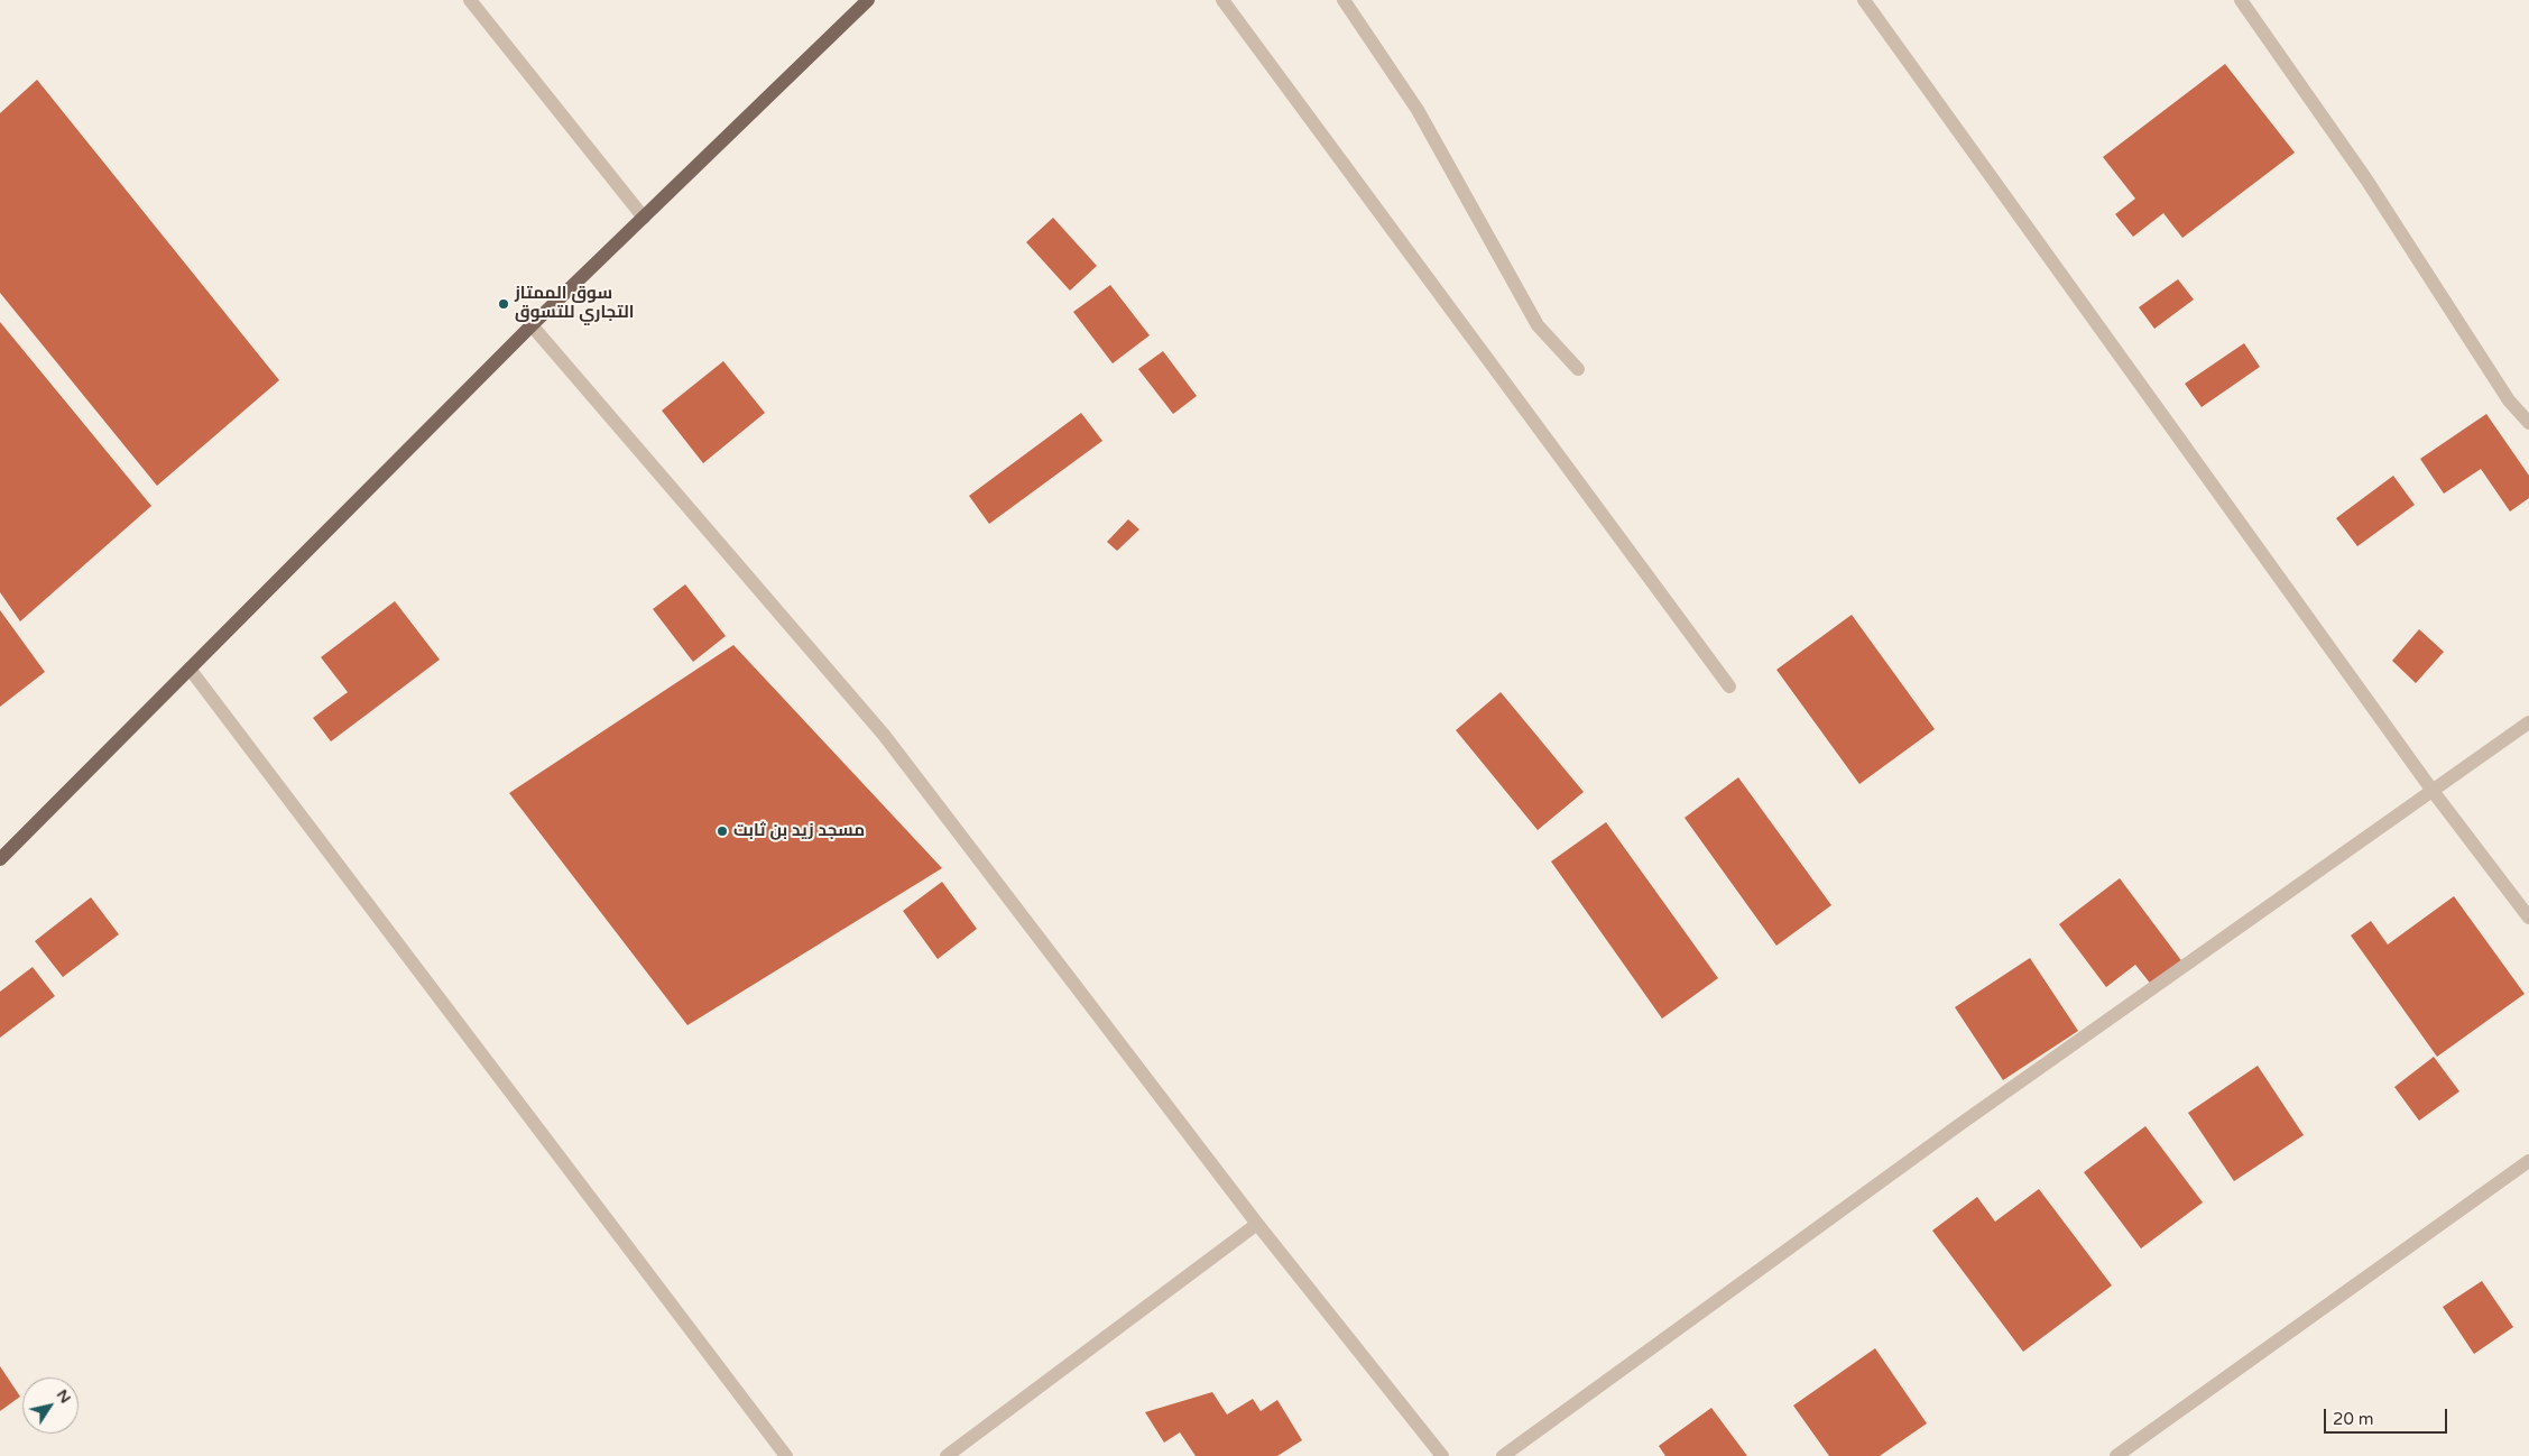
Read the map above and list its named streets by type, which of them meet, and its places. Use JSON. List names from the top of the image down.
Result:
{
  "places": ["سوق الممتاز التجاري للتسوق", "مسجد زيد بن ثابت"],
  "scale_bar": "20 m",
  "north": "top right"
}
